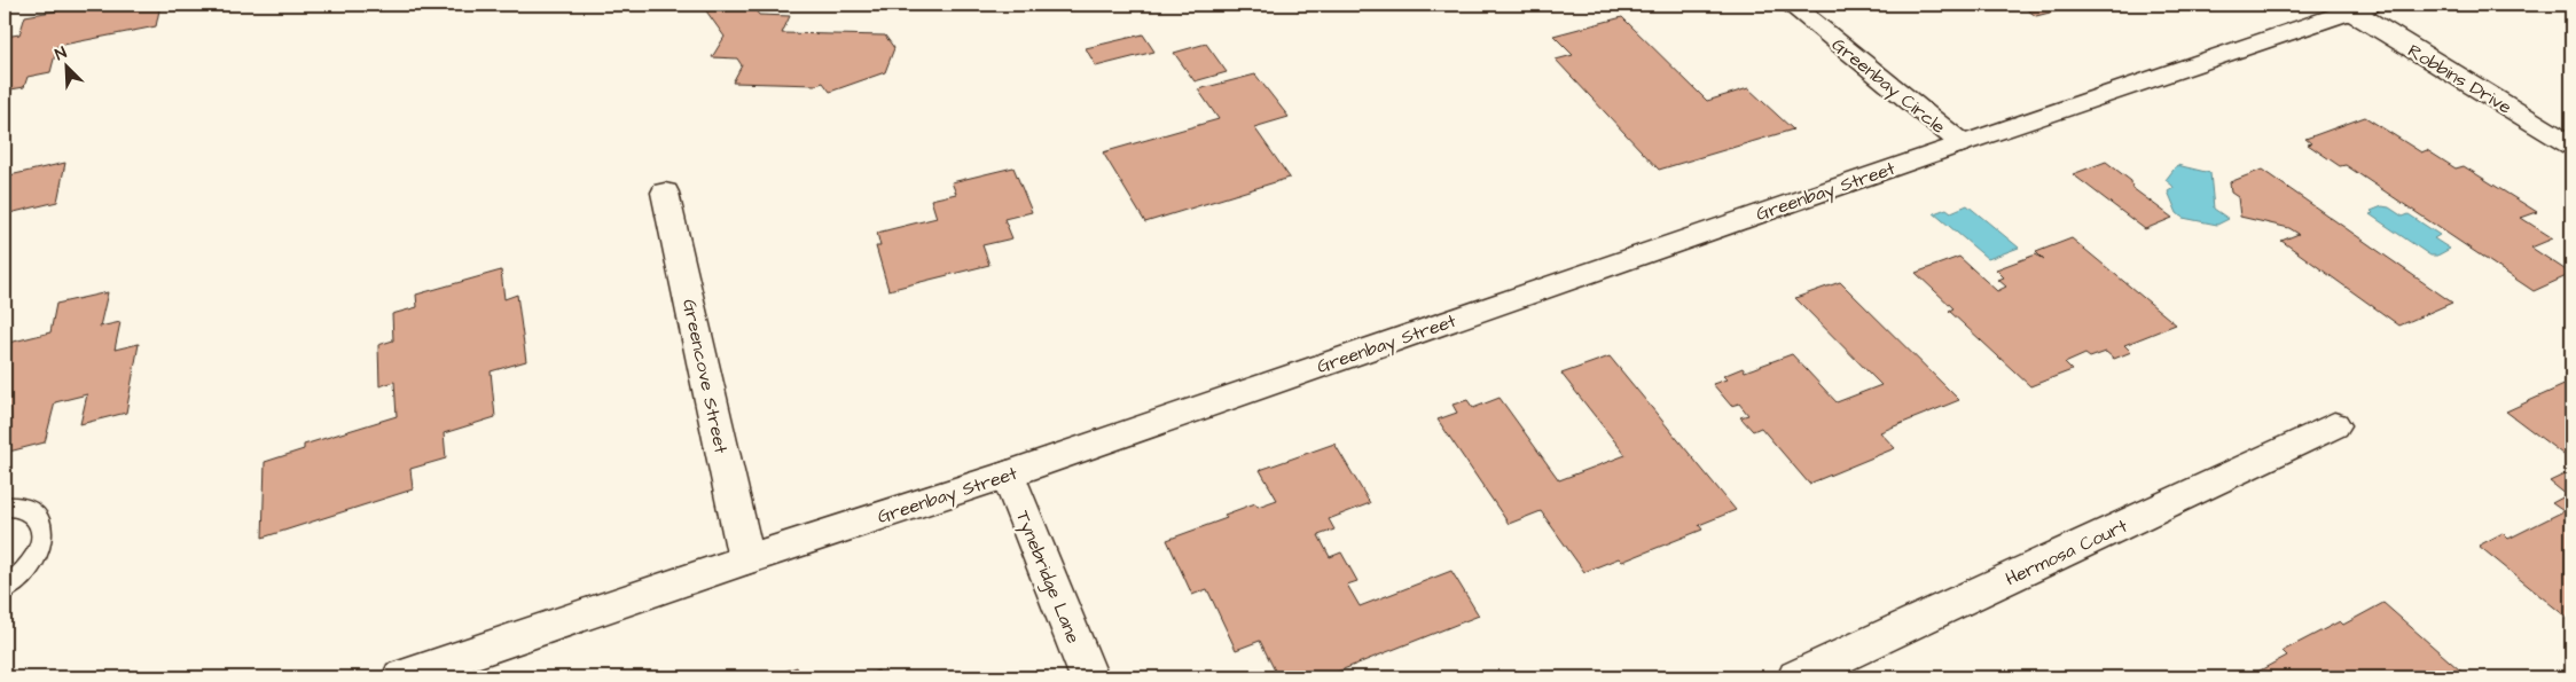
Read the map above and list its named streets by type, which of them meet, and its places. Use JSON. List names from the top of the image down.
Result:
{
  "streets": {
    "street": [
      "Robbins Drive",
      "Greenbay Circle",
      "Greenbay Street",
      "Greencove Street",
      "Hermosa Court",
      "Tynebridge Lane"
    ]
  },
  "crossings": [
    ["Robbins Drive", "Greenbay Street"],
    ["Greenbay Circle", "Greenbay Street"],
    ["Greenbay Street", "Greencove Street"],
    ["Greenbay Street", "Tynebridge Lane"]
  ],
  "north": "top left"
}
